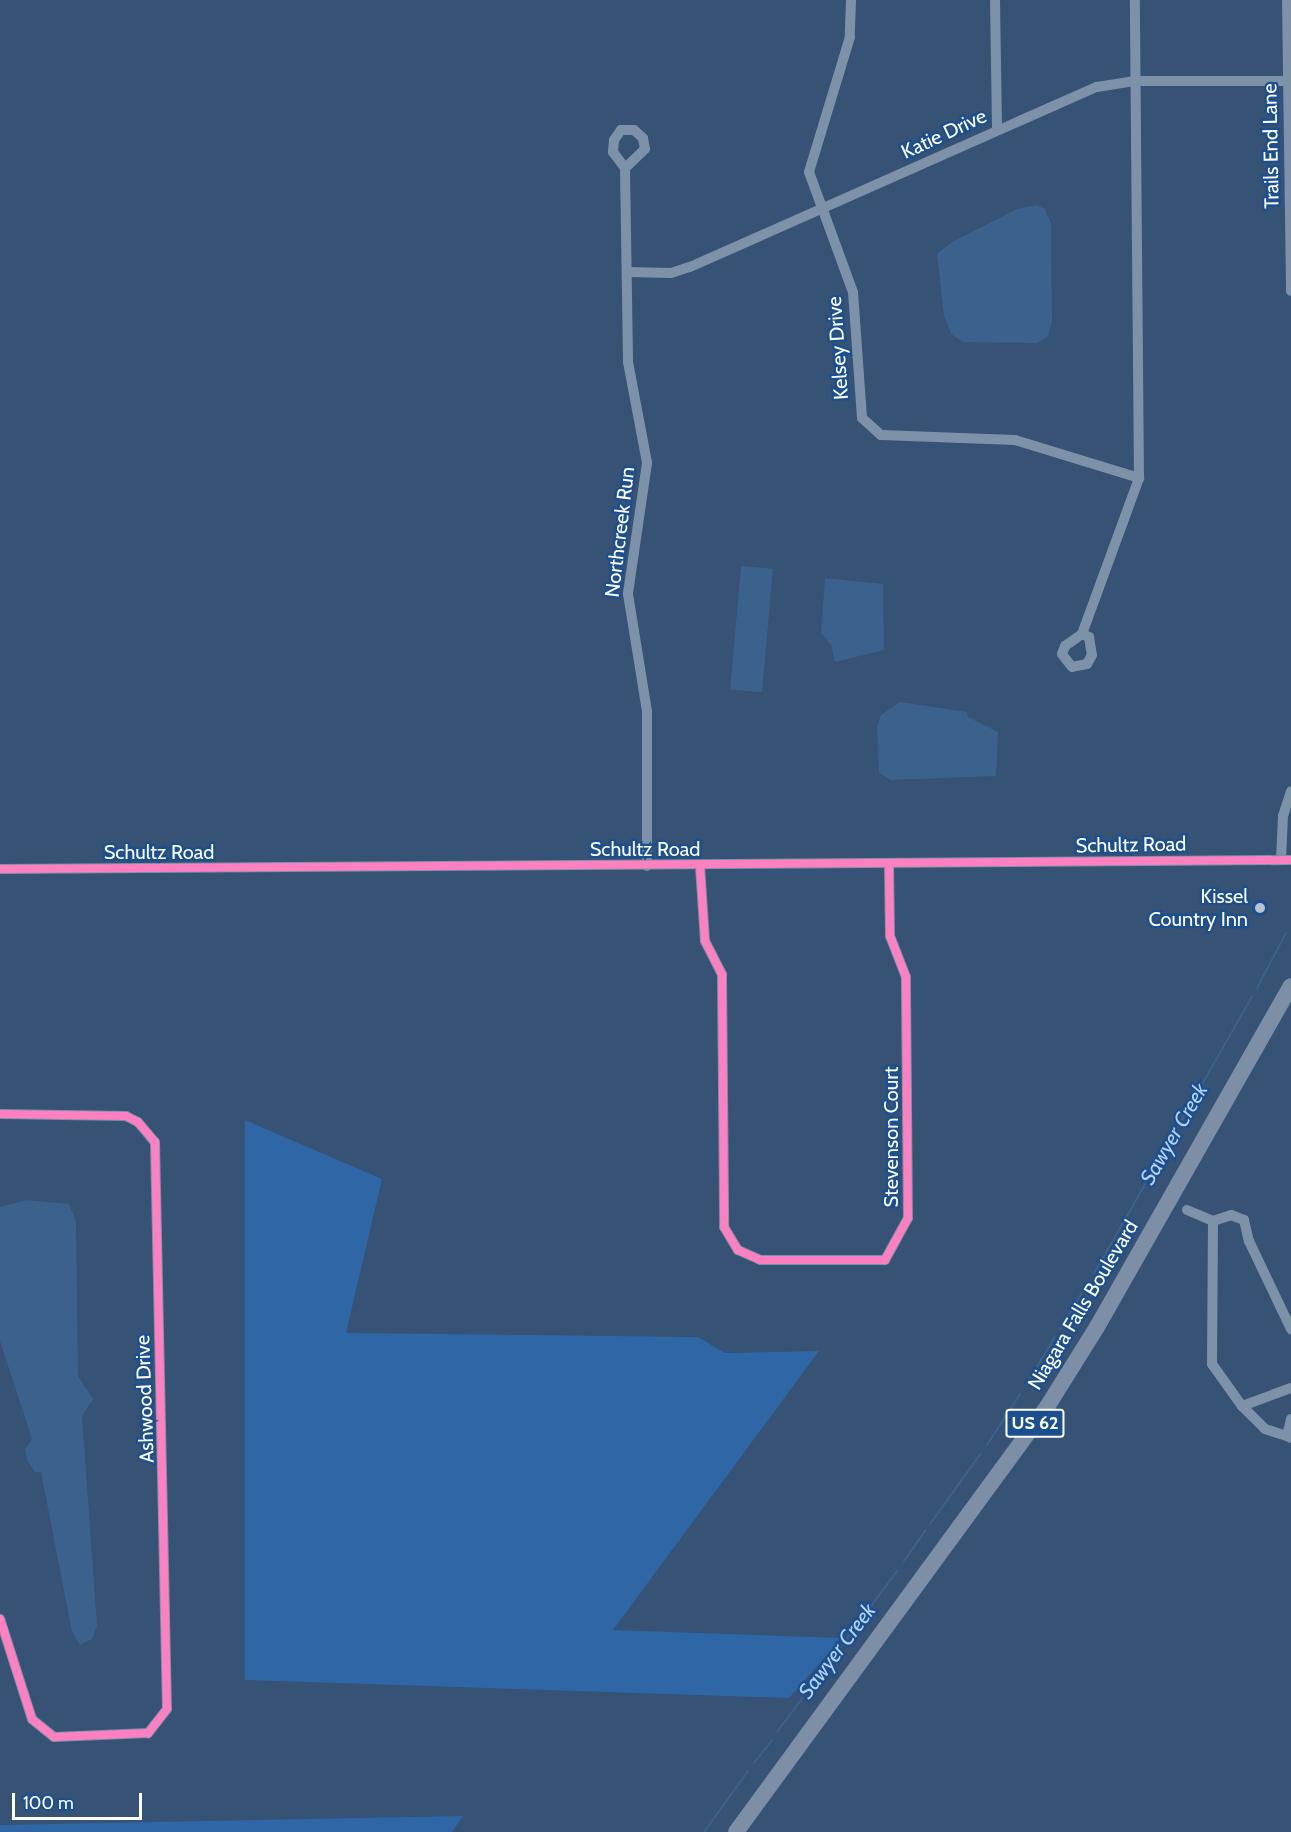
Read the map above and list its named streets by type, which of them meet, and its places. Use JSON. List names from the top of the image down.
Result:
{
  "streets": {
    "main road": ["Niagara Falls Boulevard", "US 62"],
    "street": [
      "Katie Drive",
      "Trails End Lane",
      "Kelsey Drive",
      "Northcreek Run",
      "Schultz Road",
      "Stevenson Court",
      "Ashwood Drive"
    ]
  },
  "crossings": [
    ["Katie Drive", "Trails End Lane"],
    ["Katie Drive", "Kelsey Drive"],
    ["Katie Drive", "Northcreek Run"],
    ["Northcreek Run", "Schultz Road"],
    ["Schultz Road", "Stevenson Court"]
  ],
  "water": ["Sawyer Creek"],
  "places": ["Kissel Country Inn"],
  "scale_bar": "100 m"
}
